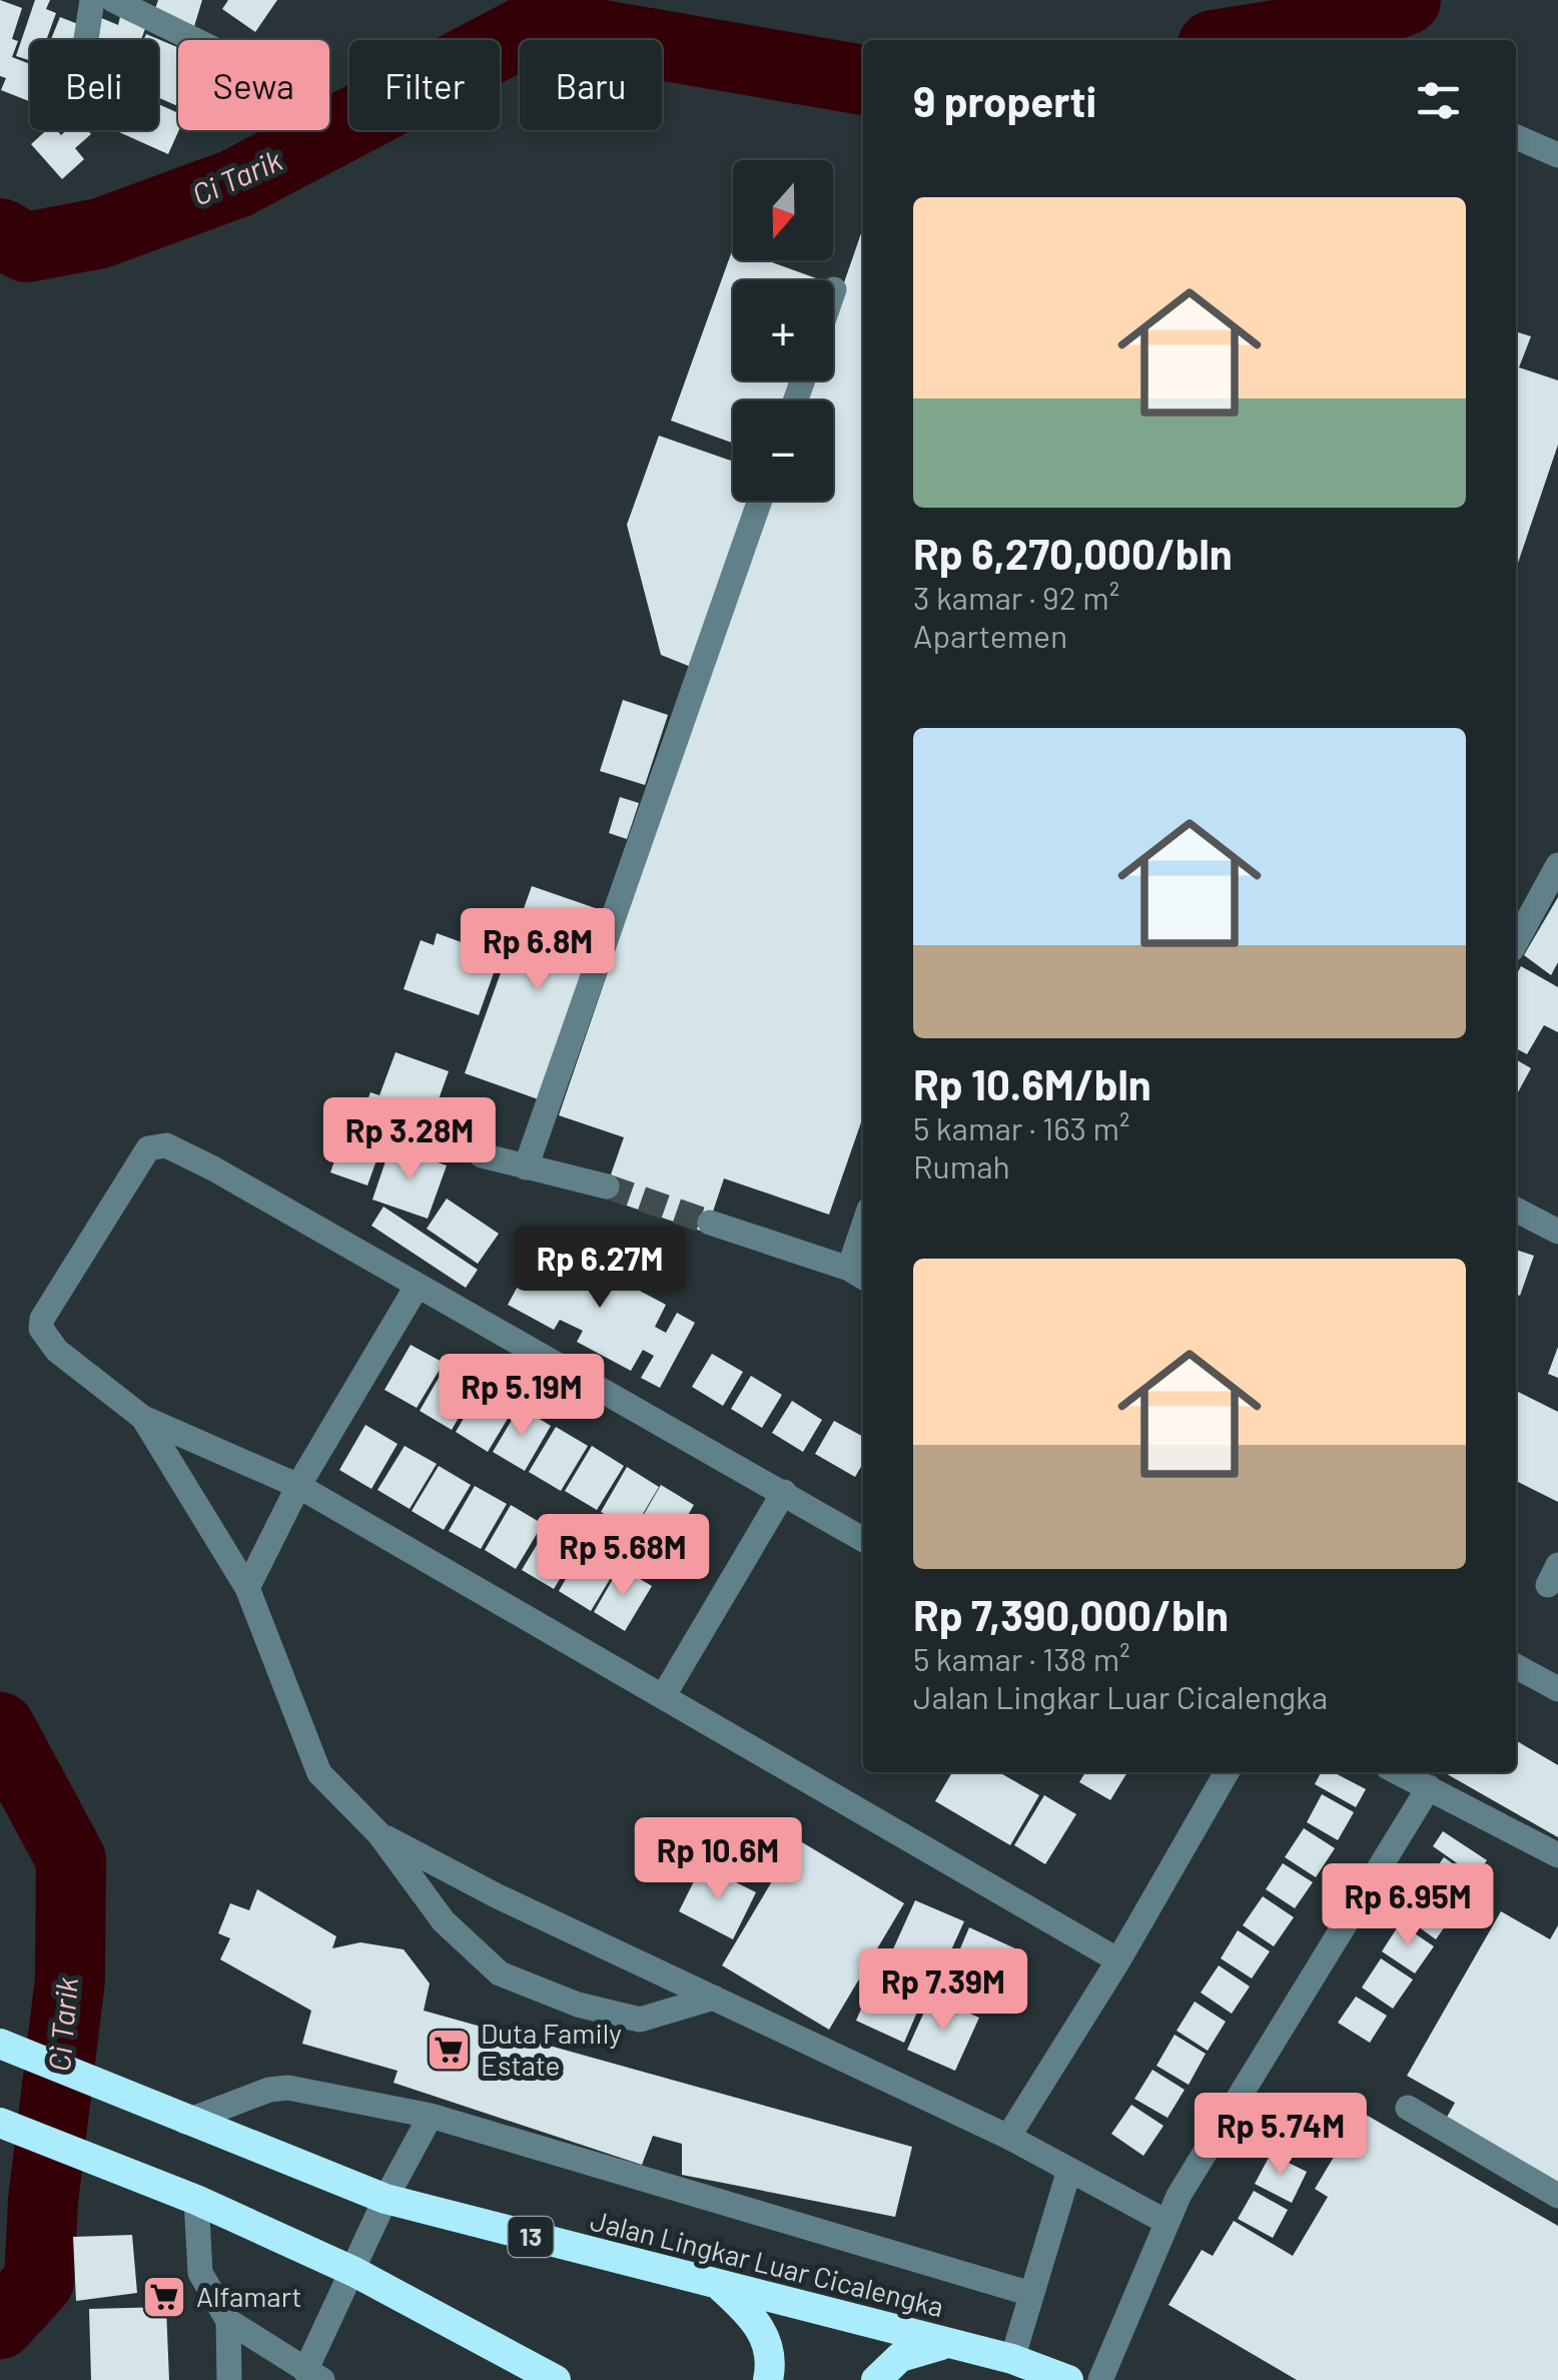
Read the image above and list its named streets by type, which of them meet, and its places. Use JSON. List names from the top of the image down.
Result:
{
  "streets": {
    "highway": ["13", "Jalan Lingkar Luar Cicalengka"]
  },
  "crossings": [
    ["13", "Jalan Lingkar Luar Cicalengka"]
  ],
  "water": ["Ci Tarik"],
  "places": {
    "supermarket": ["Duta Family Estate", "Alfamart"]
  },
  "north": "bottom",
  "page": {
    "chip": [
      "Beli",
      "Sewa",
      "Filter",
      "Baru"
    ],
    "heading": "9 properti",
    "map_buttons": ["+", "−"],
    "list": [
      {
        "name": "Rp 6,270,000/bln",
        "note": "3 kamar · 92 m² · Apartemen"
      },
      {
        "name": "Rp 10.6M/bln",
        "note": "5 kamar · 163 m² · Rumah"
      },
      {
        "name": "Rp 7,390,000/bln",
        "note": "5 kamar · 138 m² · Jalan Lingkar Luar Cicalengka"
      }
    ],
    "price": [
      "Rp 6.8M",
      "Rp 3.28M",
      "Rp 6.27M",
      "Rp 5.19M",
      "Rp 5.68M",
      "Rp 10.6M",
      "Rp 6.95M",
      "Rp 7.39M",
      "Rp 5.74M"
    ]
  }
}
